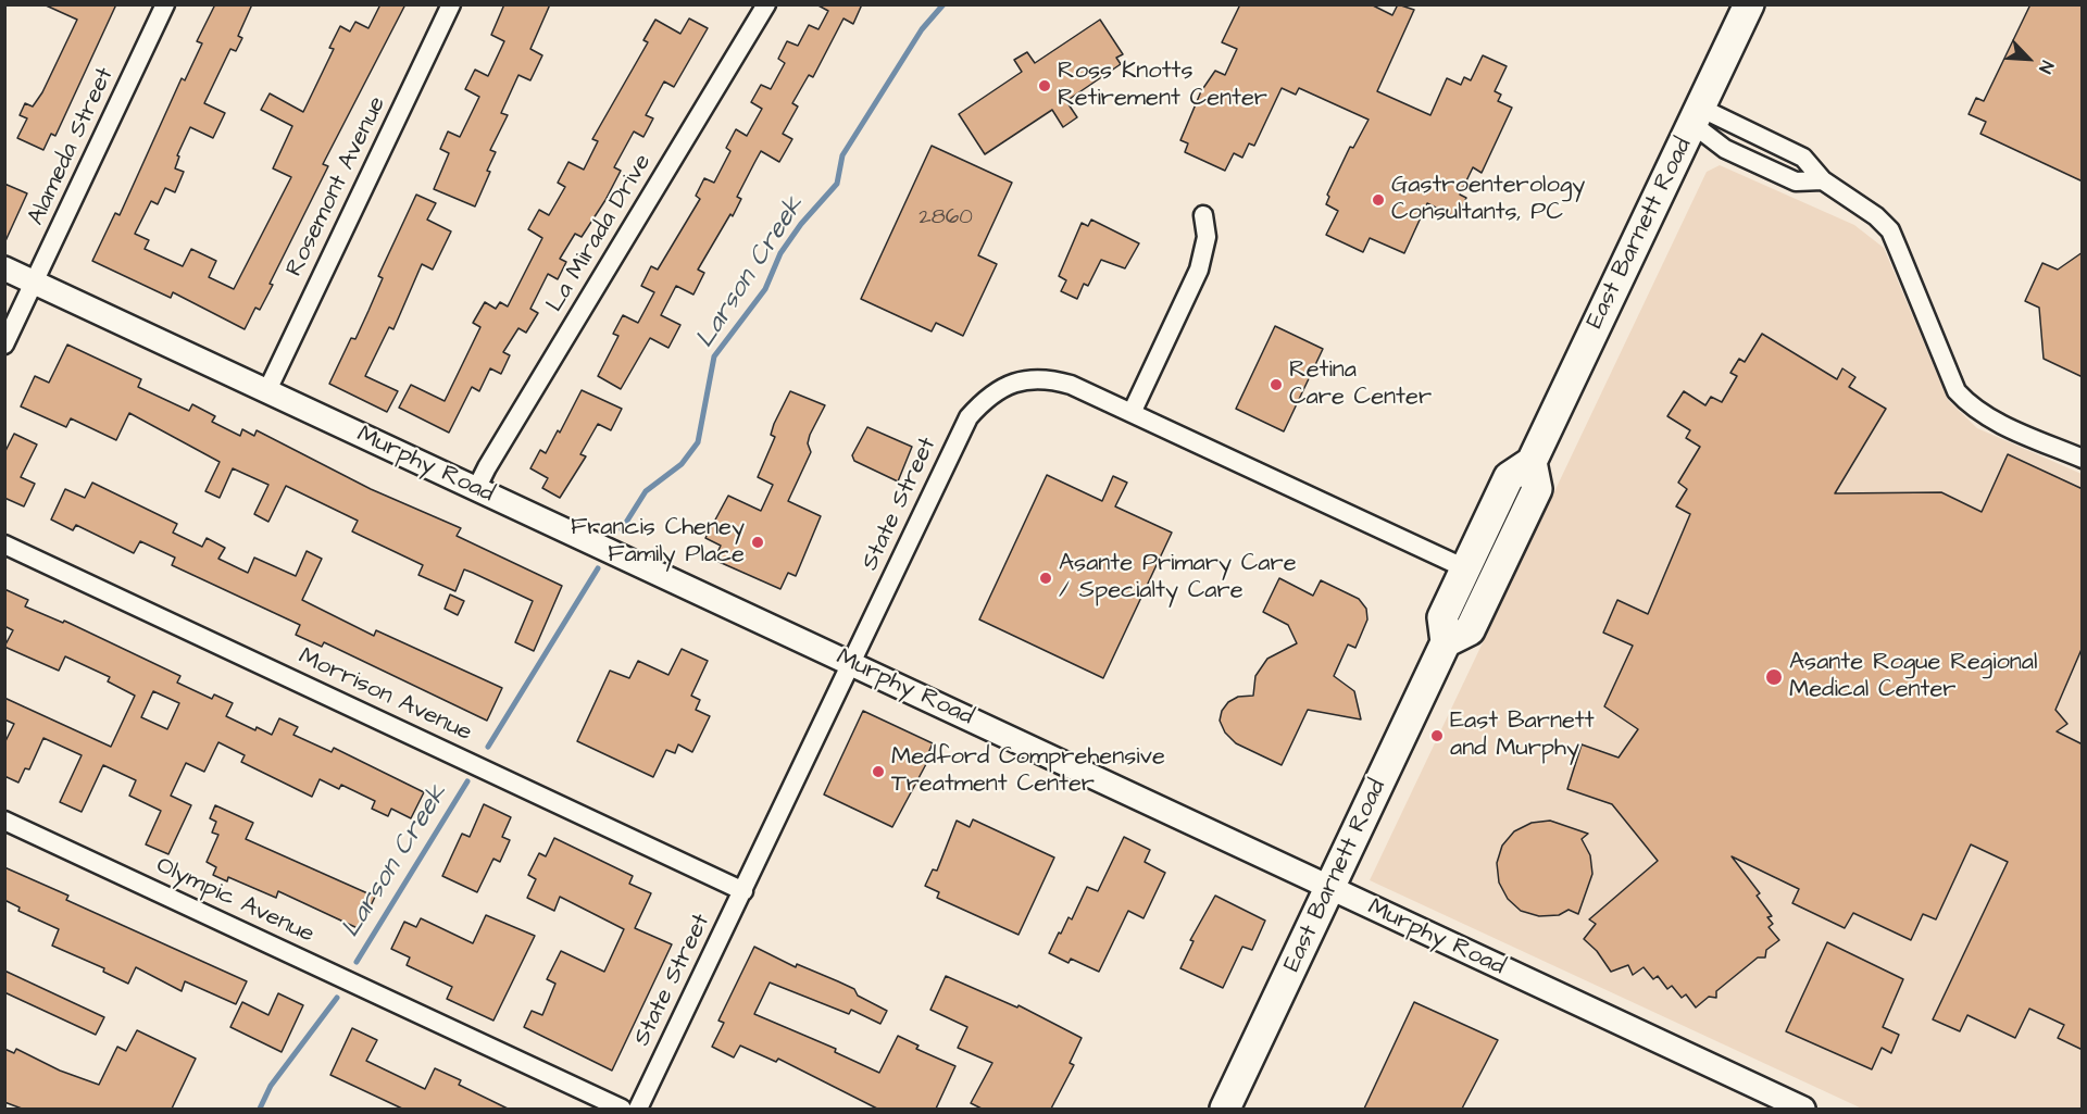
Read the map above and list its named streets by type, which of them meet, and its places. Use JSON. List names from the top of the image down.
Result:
{
  "streets": {
    "main road": ["East Barnett Road"],
    "street": [
      "Alameda Street",
      "Rosemont Avenue",
      "La Mirada Drive",
      "Murphy Road",
      "State Street",
      "Morrison Avenue",
      "Olympic Avenue"
    ]
  },
  "crossings": [
    ["Alameda Street", "Murphy Road"],
    ["Rosemont Avenue", "Murphy Road"],
    ["La Mirada Drive", "Murphy Road"],
    ["East Barnett Road", "Murphy Road"],
    ["East Barnett Road", "State Street"],
    ["Murphy Road", "State Street"],
    ["State Street", "Morrison Avenue"]
  ],
  "water": ["Larson Creek"],
  "places": [
    "Ross Knotts Retirement Center",
    "Gastroenterology Consultants, PC",
    "Retina Care Center",
    "Francis Cheney Family Place",
    "Asante Primary Care / Specialty Care",
    "Asante Rogue Regional Medical Center",
    "East Barnett and Murphy",
    "Medford Comprehensive Treatment Center"
  ],
  "house_numbers": ["2860"],
  "north": "bottom right"
}
